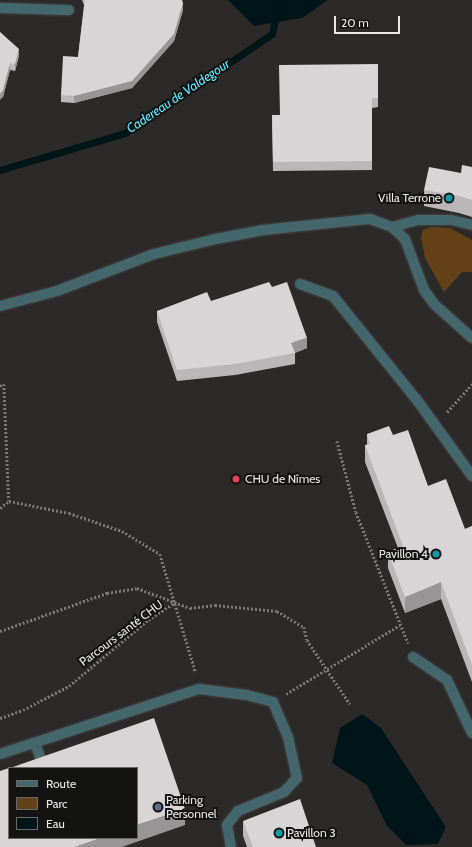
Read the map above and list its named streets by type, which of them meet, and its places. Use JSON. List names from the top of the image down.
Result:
{
  "streets": {
    "path": ["Parcours santé CHU"]
  },
  "water": ["Cadereau de Valdegour"],
  "places": [
    "Villa Terrone",
    "CHU de Nîmes",
    "Pavillon 4",
    "Parking Personnel",
    "Pavillon 3"
  ],
  "legend": ["Route", "Parc", "Eau"],
  "scale_bar": "20 m"
}
